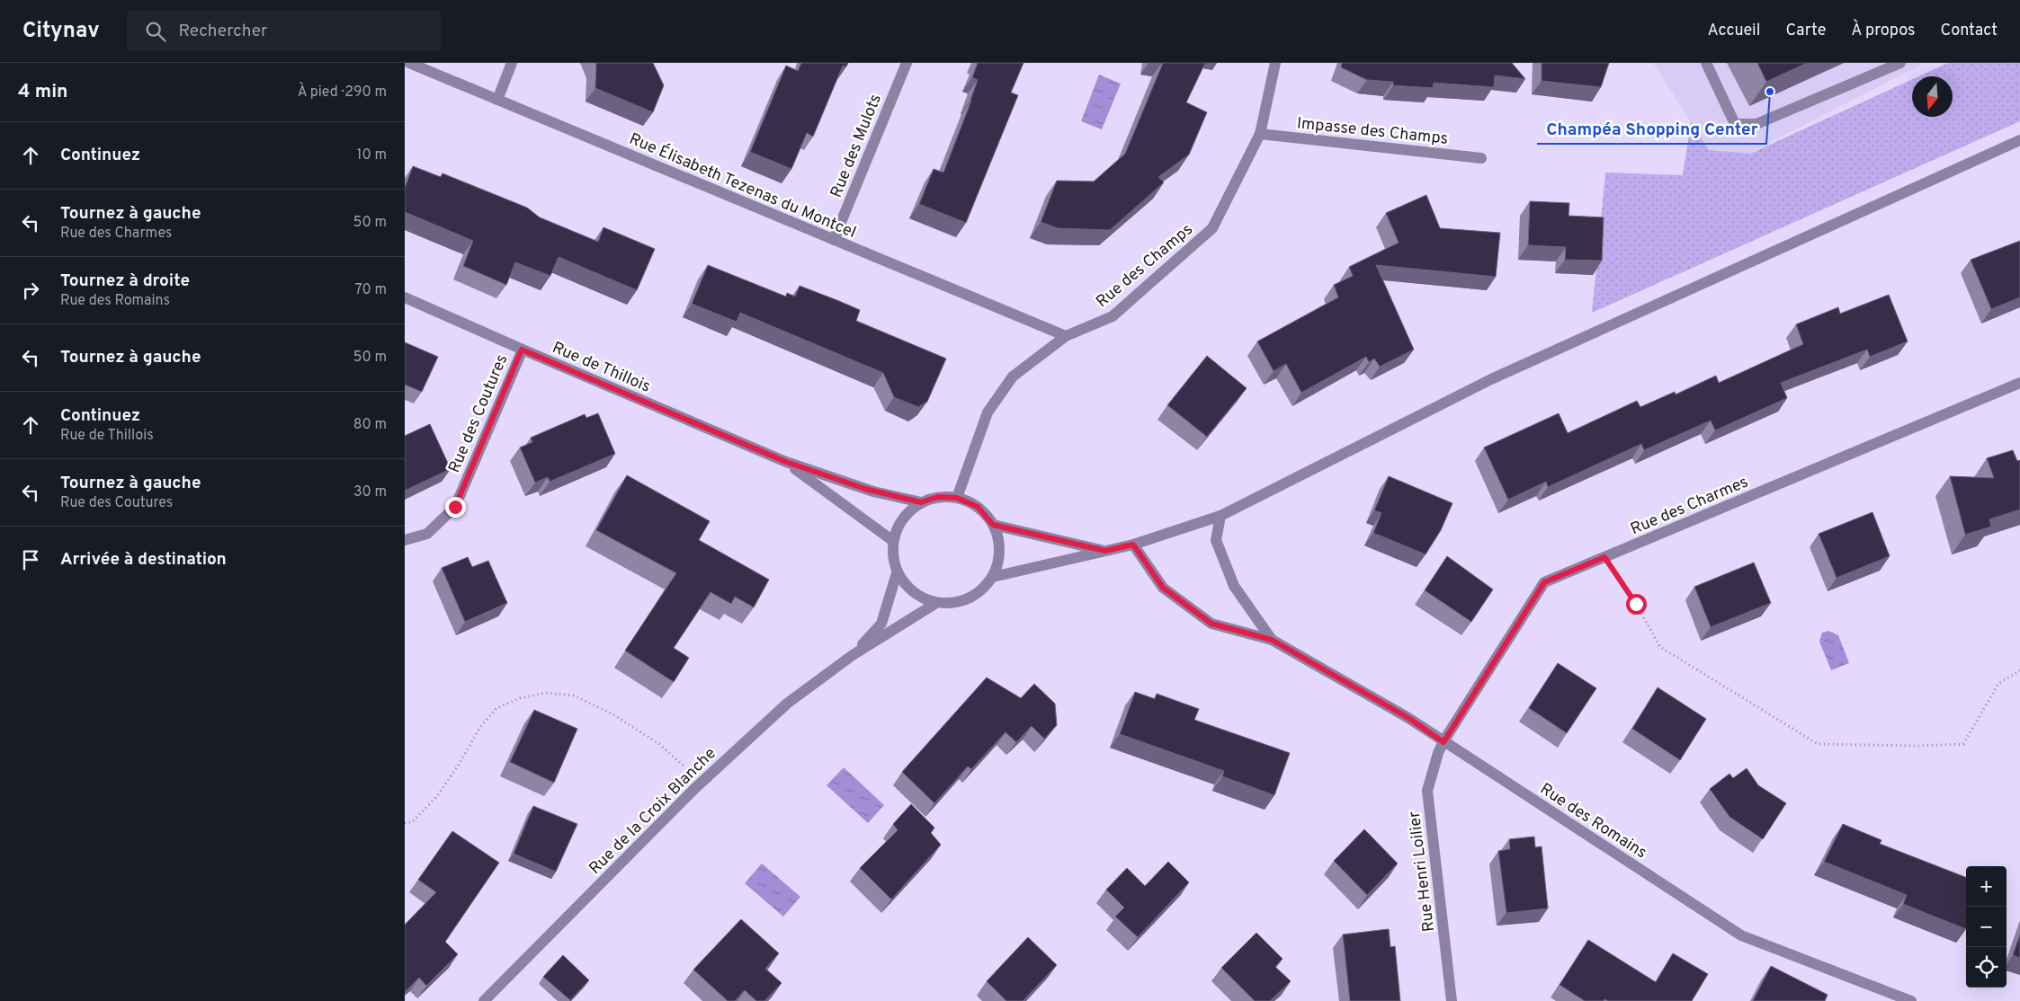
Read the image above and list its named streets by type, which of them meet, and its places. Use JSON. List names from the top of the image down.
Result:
{
  "streets": {
    "street": [
      "Impasse des Champs",
      "Rue des Mulots",
      "Rue Élisabeth Tezenas du Montcel",
      "Rue des Champs",
      "Rue de Thillois",
      "Rue des Coutures",
      "Rue des Charmes",
      "Rue de la Croix Blanche",
      "Rue des Romains",
      "Rue Henri Loilier"
    ]
  },
  "crossings": [
    ["Impasse des Champs", "Rue des Champs"],
    ["Rue des Mulots", "Rue Élisabeth Tezenas du Montcel"],
    ["Rue Élisabeth Tezenas du Montcel", "Rue des Champs"],
    ["Rue des Champs", "Rue de Thillois"],
    ["Rue des Champs", "Rue de la Croix Blanche"],
    ["Rue de Thillois", "Rue des Coutures"],
    ["Rue de Thillois", "Rue de la Croix Blanche"],
    ["Rue des Charmes", "Rue des Romains"],
    ["Rue des Charmes", "Rue Henri Loilier"],
    ["Rue des Romains", "Rue Henri Loilier"]
  ],
  "places": ["Champéa Shopping Center"],
  "north": "bottom",
  "page": {
    "header": "Citynav",
    "search": "Rechercher",
    "nav": [
      "Accueil",
      "Carte",
      "À propos",
      "Contact"
    ],
    "heading": ["4 min", "À pied · 290 m"],
    "list": [
      ["Continuez", "10 m"],
      ["Tournez à gauche", "Rue des Charmes", "50 m"],
      ["Tournez à droite", "Rue des Romains", "70 m"],
      ["Tournez à gauche", "50 m"],
      ["Continuez", "Rue de Thillois", "80 m"],
      ["Tournez à gauche", "Rue des Coutures", "30 m"],
      "Arrivée à destination"
    ],
    "map_buttons": ["+", "−"]
  }
}
